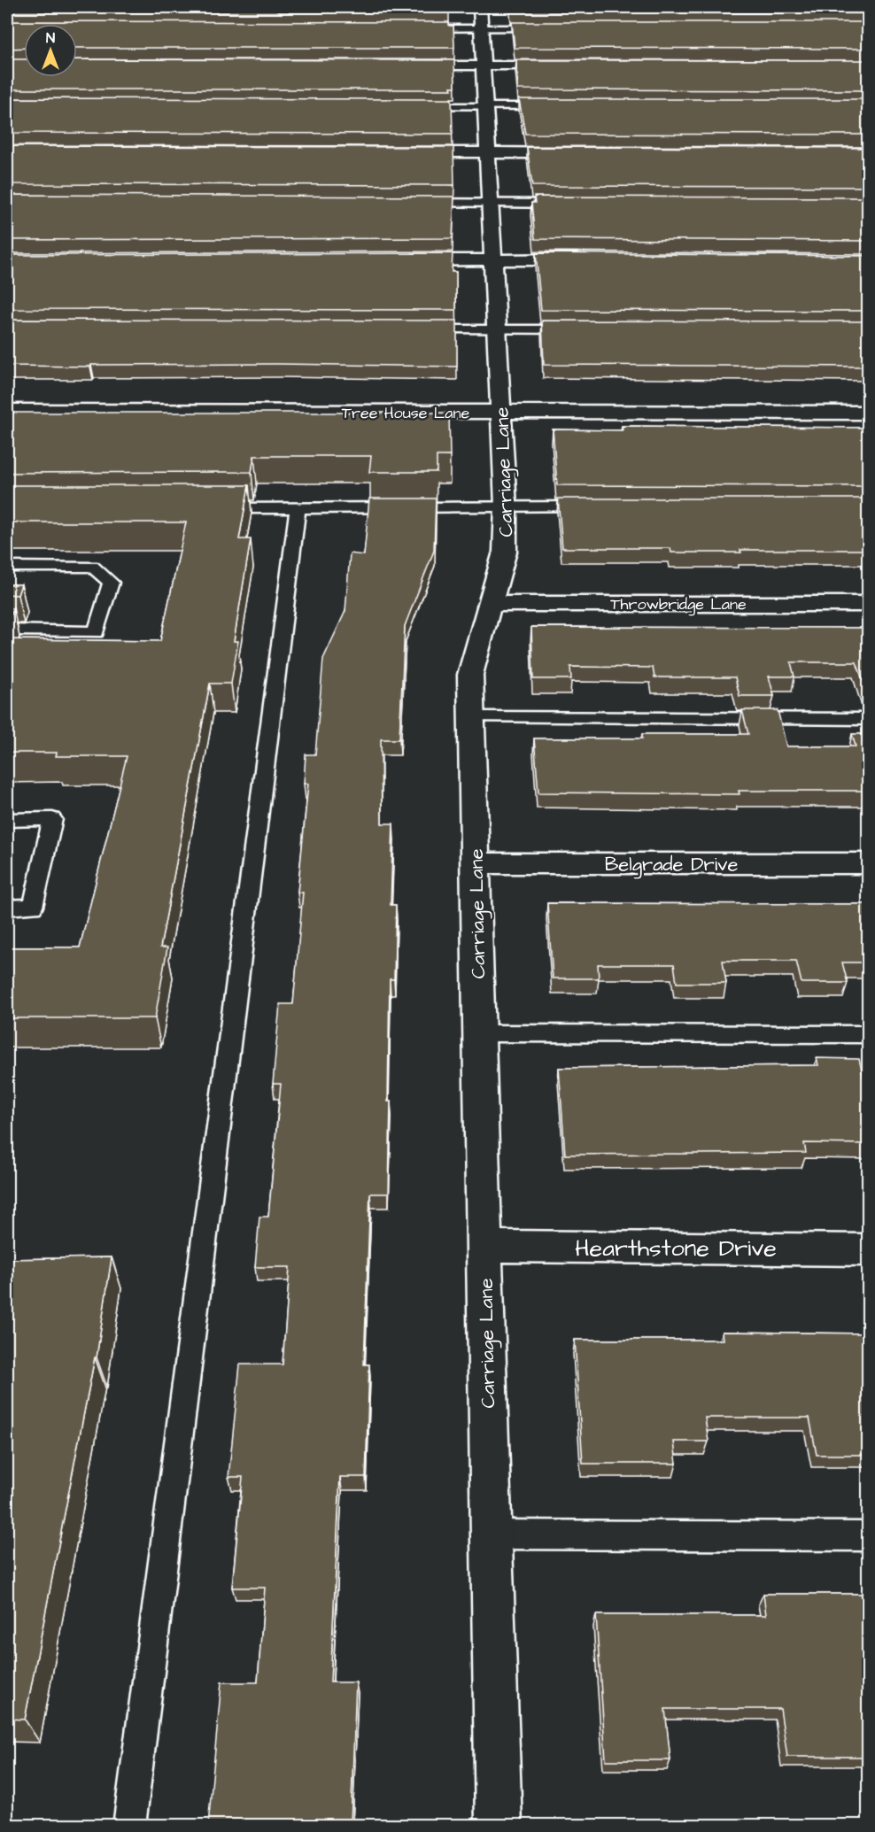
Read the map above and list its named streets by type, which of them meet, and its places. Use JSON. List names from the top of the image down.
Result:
{
  "streets": {
    "street": [
      "Tree House Lane",
      "Carriage Lane",
      "Throwbridge Lane",
      "Belgrade Drive",
      "Hearthstone Drive"
    ]
  },
  "crossings": [
    ["Tree House Lane", "Carriage Lane"],
    ["Carriage Lane", "Throwbridge Lane"],
    ["Carriage Lane", "Belgrade Drive"],
    ["Carriage Lane", "Hearthstone Drive"]
  ],
  "north": "top"
}
